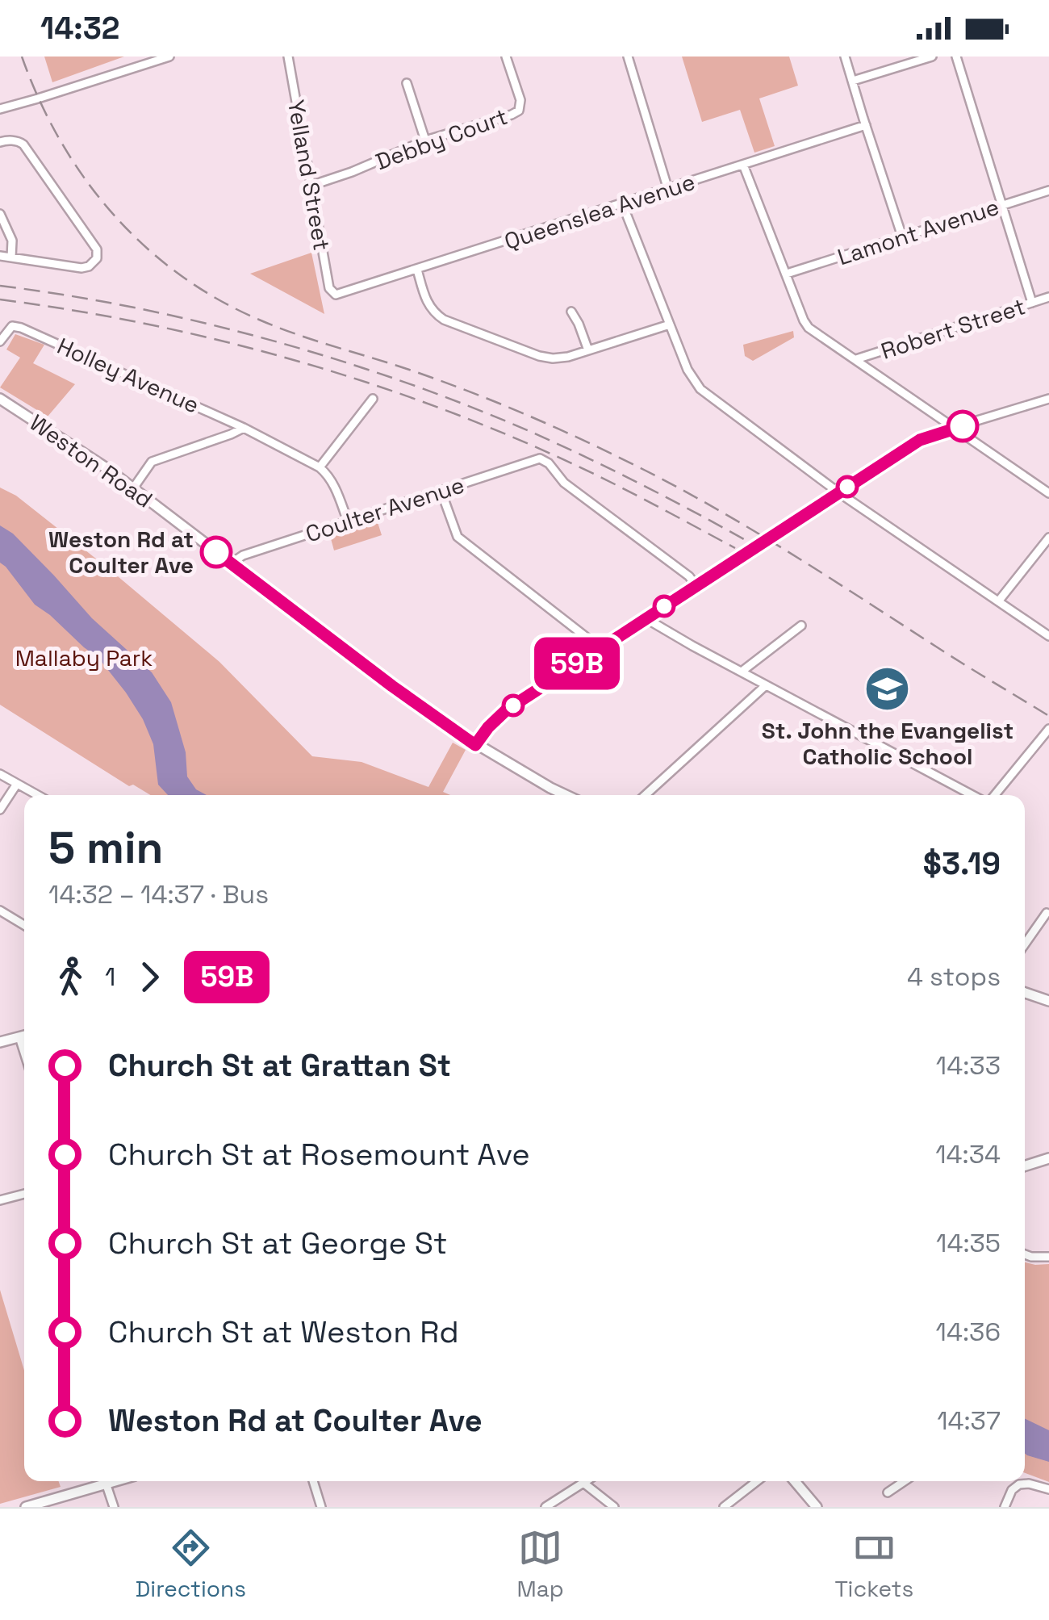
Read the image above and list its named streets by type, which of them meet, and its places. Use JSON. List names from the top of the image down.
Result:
{
  "streets": {
    "main road": ["Weston Road"],
    "street": [
      "Debby Court",
      "Yelland Street",
      "Queenslea Avenue",
      "Lamont Avenue",
      "Robert Street",
      "Holley Avenue",
      "Coulter Avenue"
    ]
  },
  "crossings": [
    ["Debby Court", "Yelland Street"],
    ["Yelland Street", "Queenslea Avenue"],
    ["Weston Road", "Coulter Avenue"]
  ],
  "parks": ["Mallaby Park"],
  "places": {
    "other": ["Weston Rd at Coulter Ave"],
    "school or university": ["St. John the Evangelist Catholic School"]
  },
  "lines": ["bus line 59B"],
  "page": {
    "status": "14:32",
    "on_map": "59B",
    "heading": ["5 min", "14:32 – 14:37 · Bus", "$3.19"],
    "legs": ["1", "59B", "4 stops"],
    "list": [
      {
        "name": "Church St at Grattan St",
        "value": "14:33"
      },
      {
        "name": "Church St at Rosemount Ave",
        "value": "14:34"
      },
      {
        "name": "Church St at George St",
        "value": "14:35"
      },
      {
        "name": "Church St at Weston Rd",
        "value": "14:36"
      },
      {
        "name": "Weston Rd at Coulter Ave",
        "value": "14:37"
      }
    ],
    "tabs": ["Directions", "Map", "Tickets"]
  }
}
